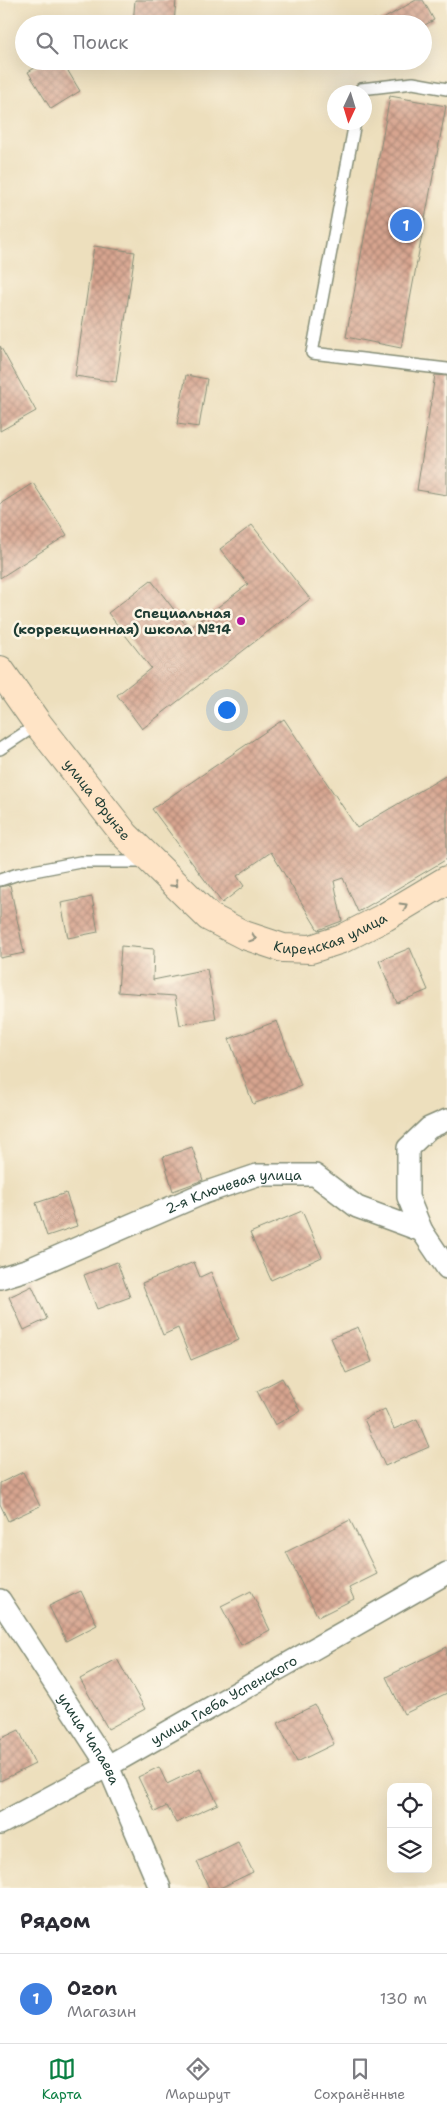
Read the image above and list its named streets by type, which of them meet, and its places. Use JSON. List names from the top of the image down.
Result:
{
  "streets": {
    "street": [
      "улица Фрунзе",
      "Киренская улица",
      "2-я Ключевая улица",
      "улица Глеба Успенского",
      "улица Чапаева"
    ]
  },
  "crossings": [
    ["улица Фрунзе", "Киренская улица"],
    ["улица Глеба Успенского", "улица Чапаева"]
  ],
  "one_way": ["Киренская улица"],
  "places": ["Специальная (коррекционная) школа №14"],
  "north": "bottom",
  "page": {
    "search": "Поиск",
    "pins": "1",
    "heading": "Рядом",
    "list": [
      {
        "mark": "1",
        "name": "Ozon",
        "note": "Магазин",
        "value": "130 m"
      }
    ],
    "nav": ["Карта", "Маршрут", "Сохранённые"]
  }
}
